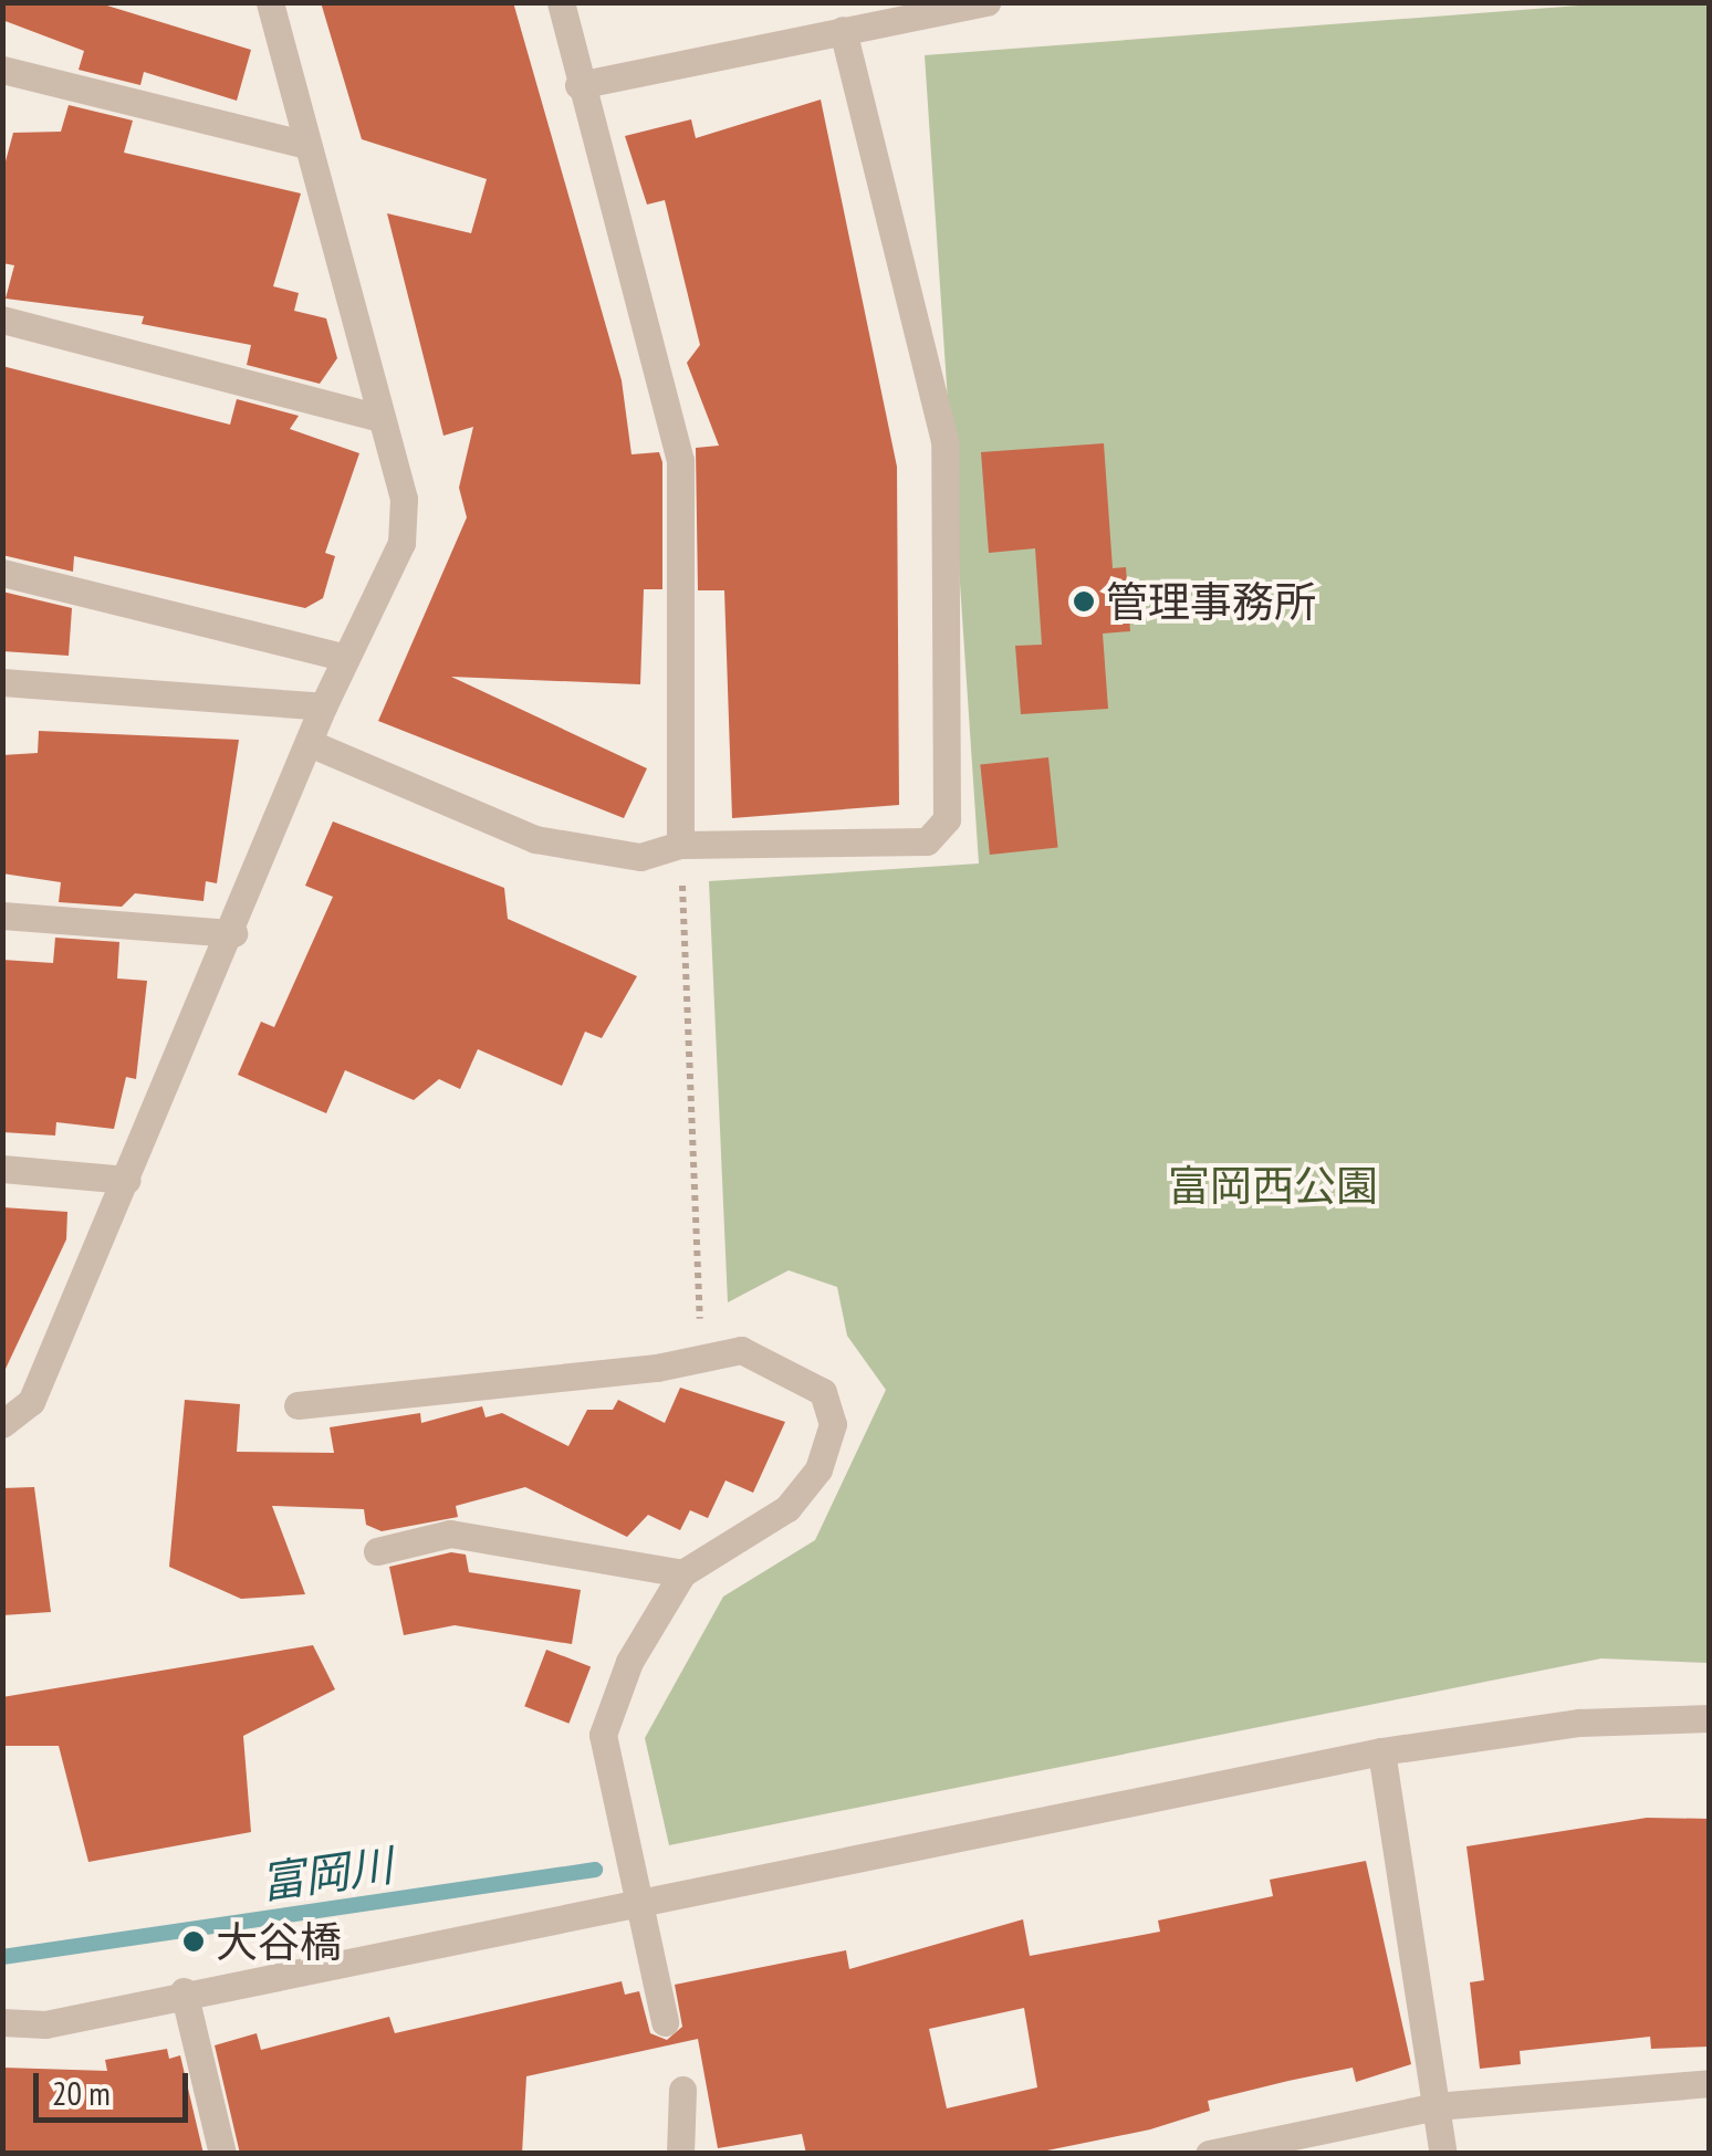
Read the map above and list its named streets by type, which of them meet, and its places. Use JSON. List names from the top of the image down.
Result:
{
  "water": ["富岡川"],
  "parks": ["富岡西公園"],
  "places": ["管理事務所", "大谷橋"],
  "scale_bar": "20 m"
}
